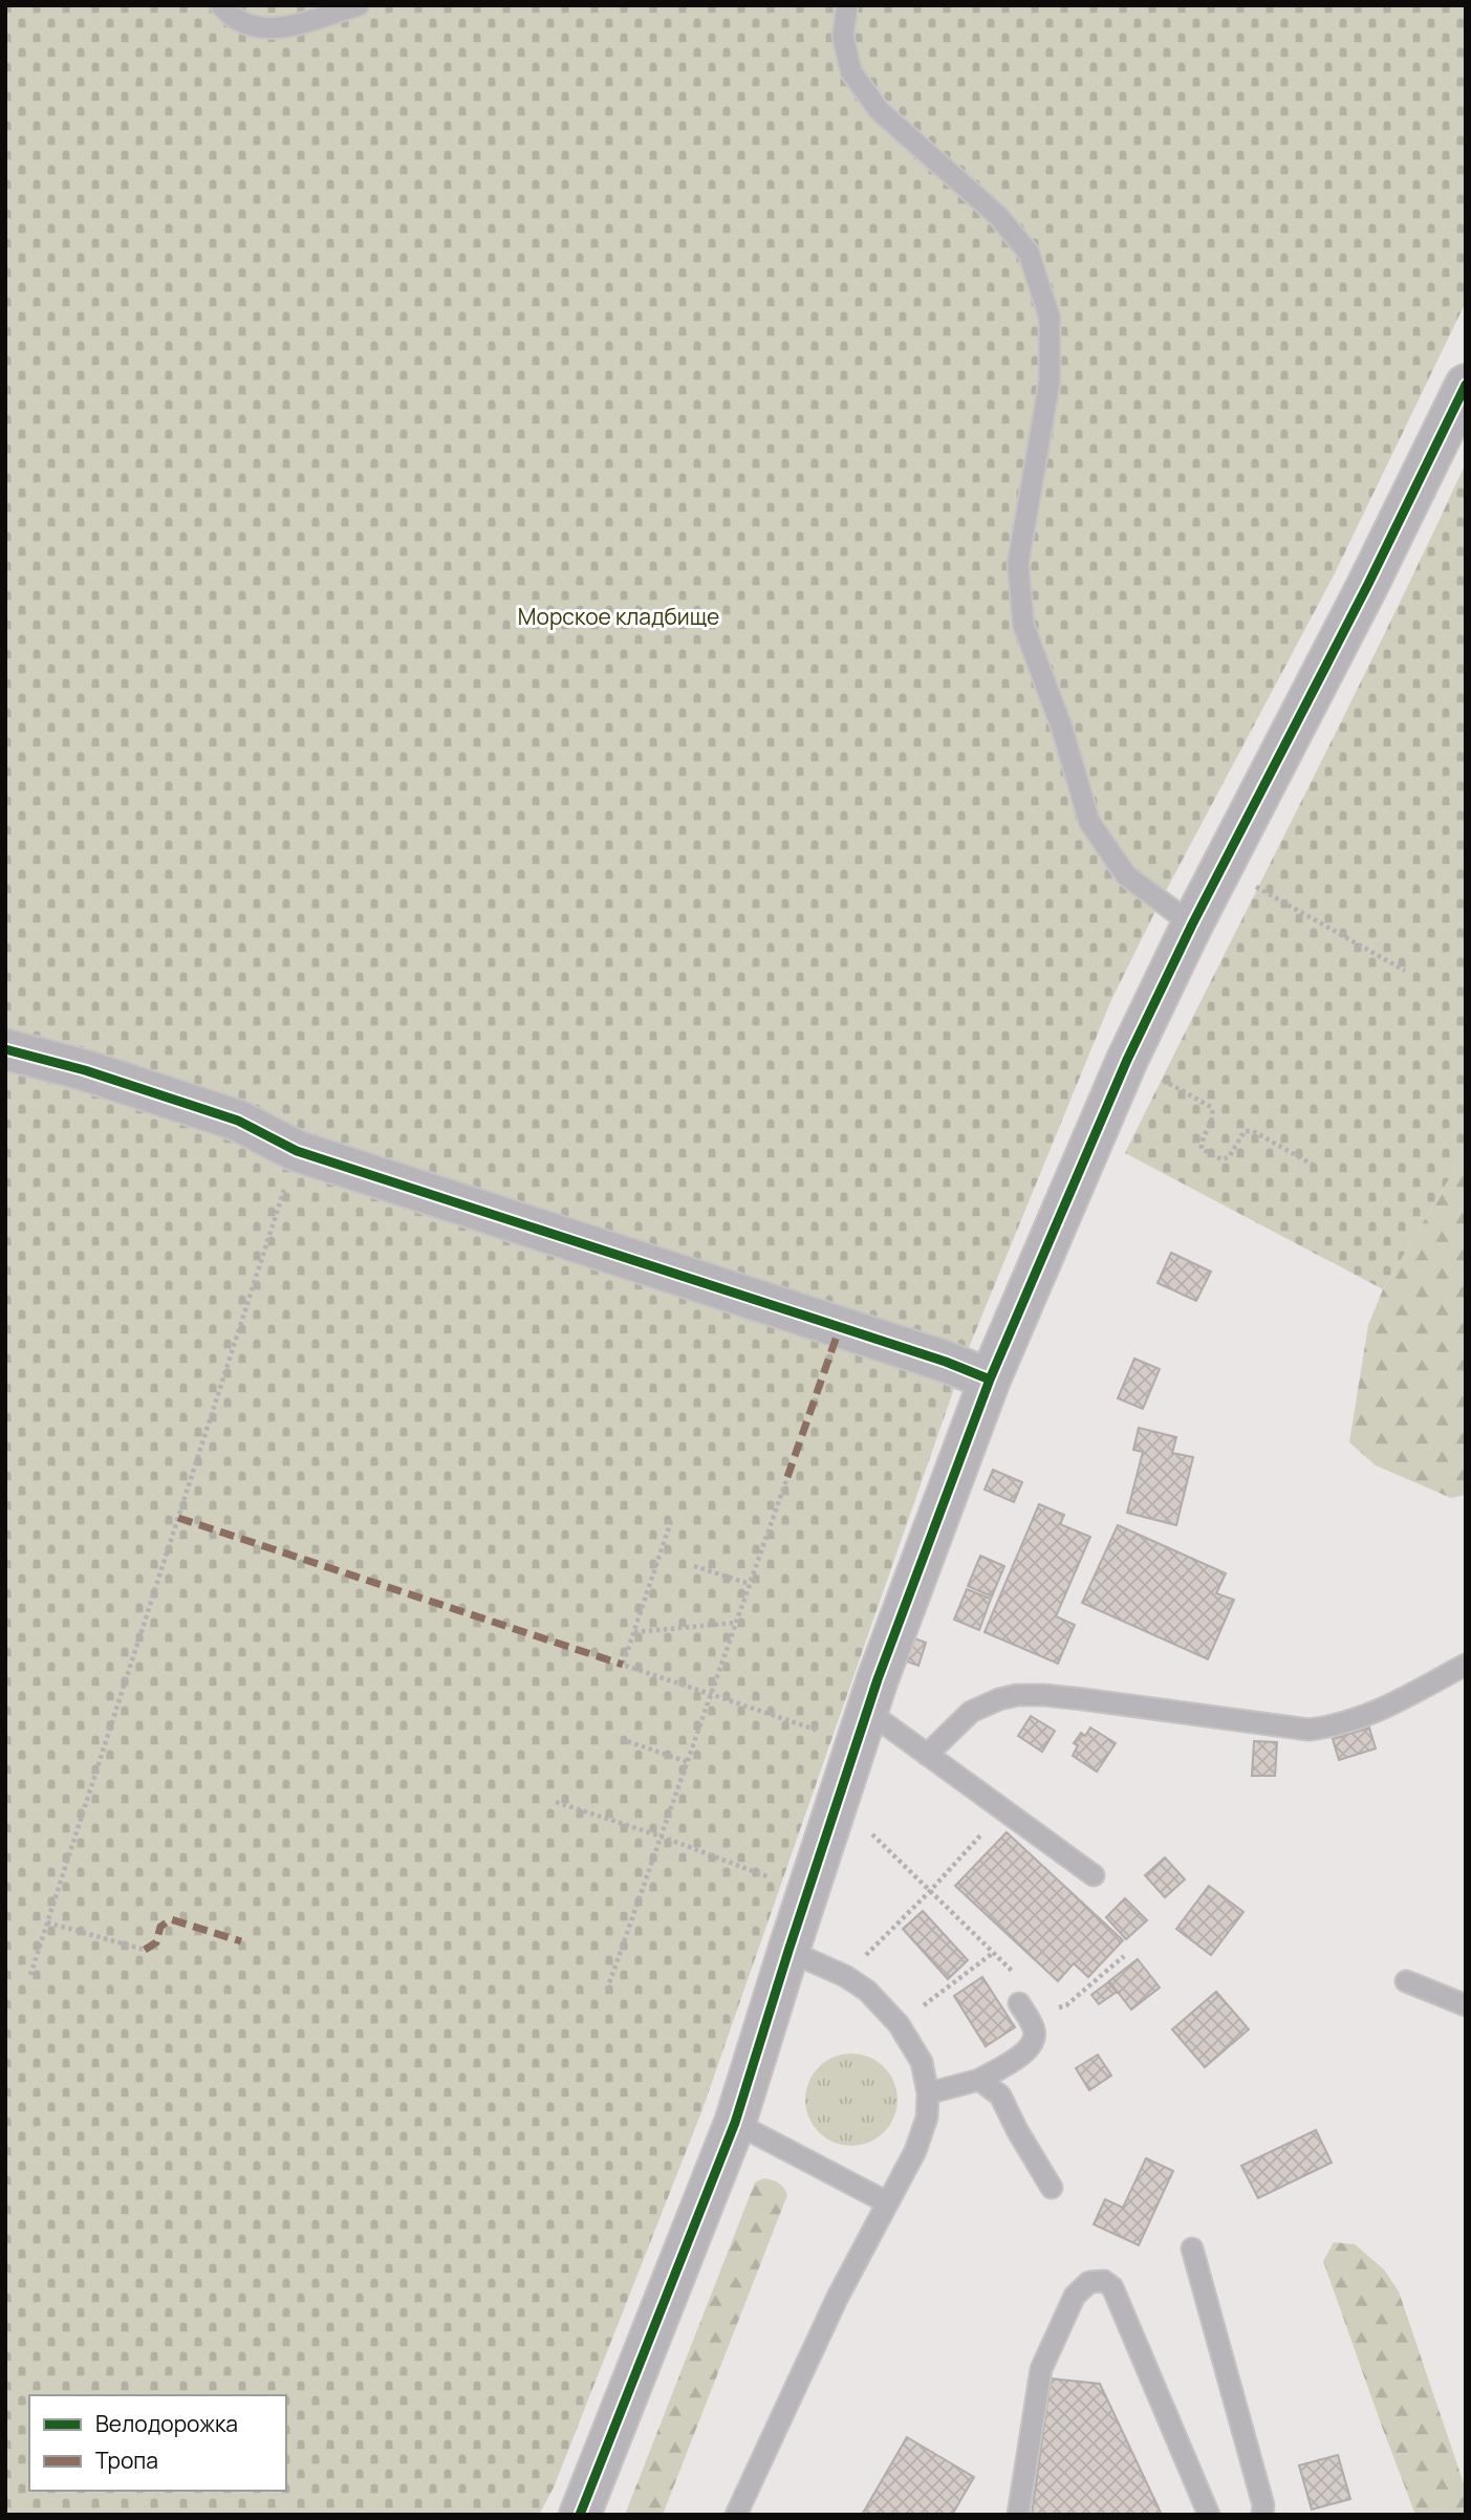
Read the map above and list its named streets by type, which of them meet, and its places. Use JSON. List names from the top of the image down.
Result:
{
  "parks": ["Морское кладбище"],
  "legend": ["Велодорожка", "Тропа"]
}
